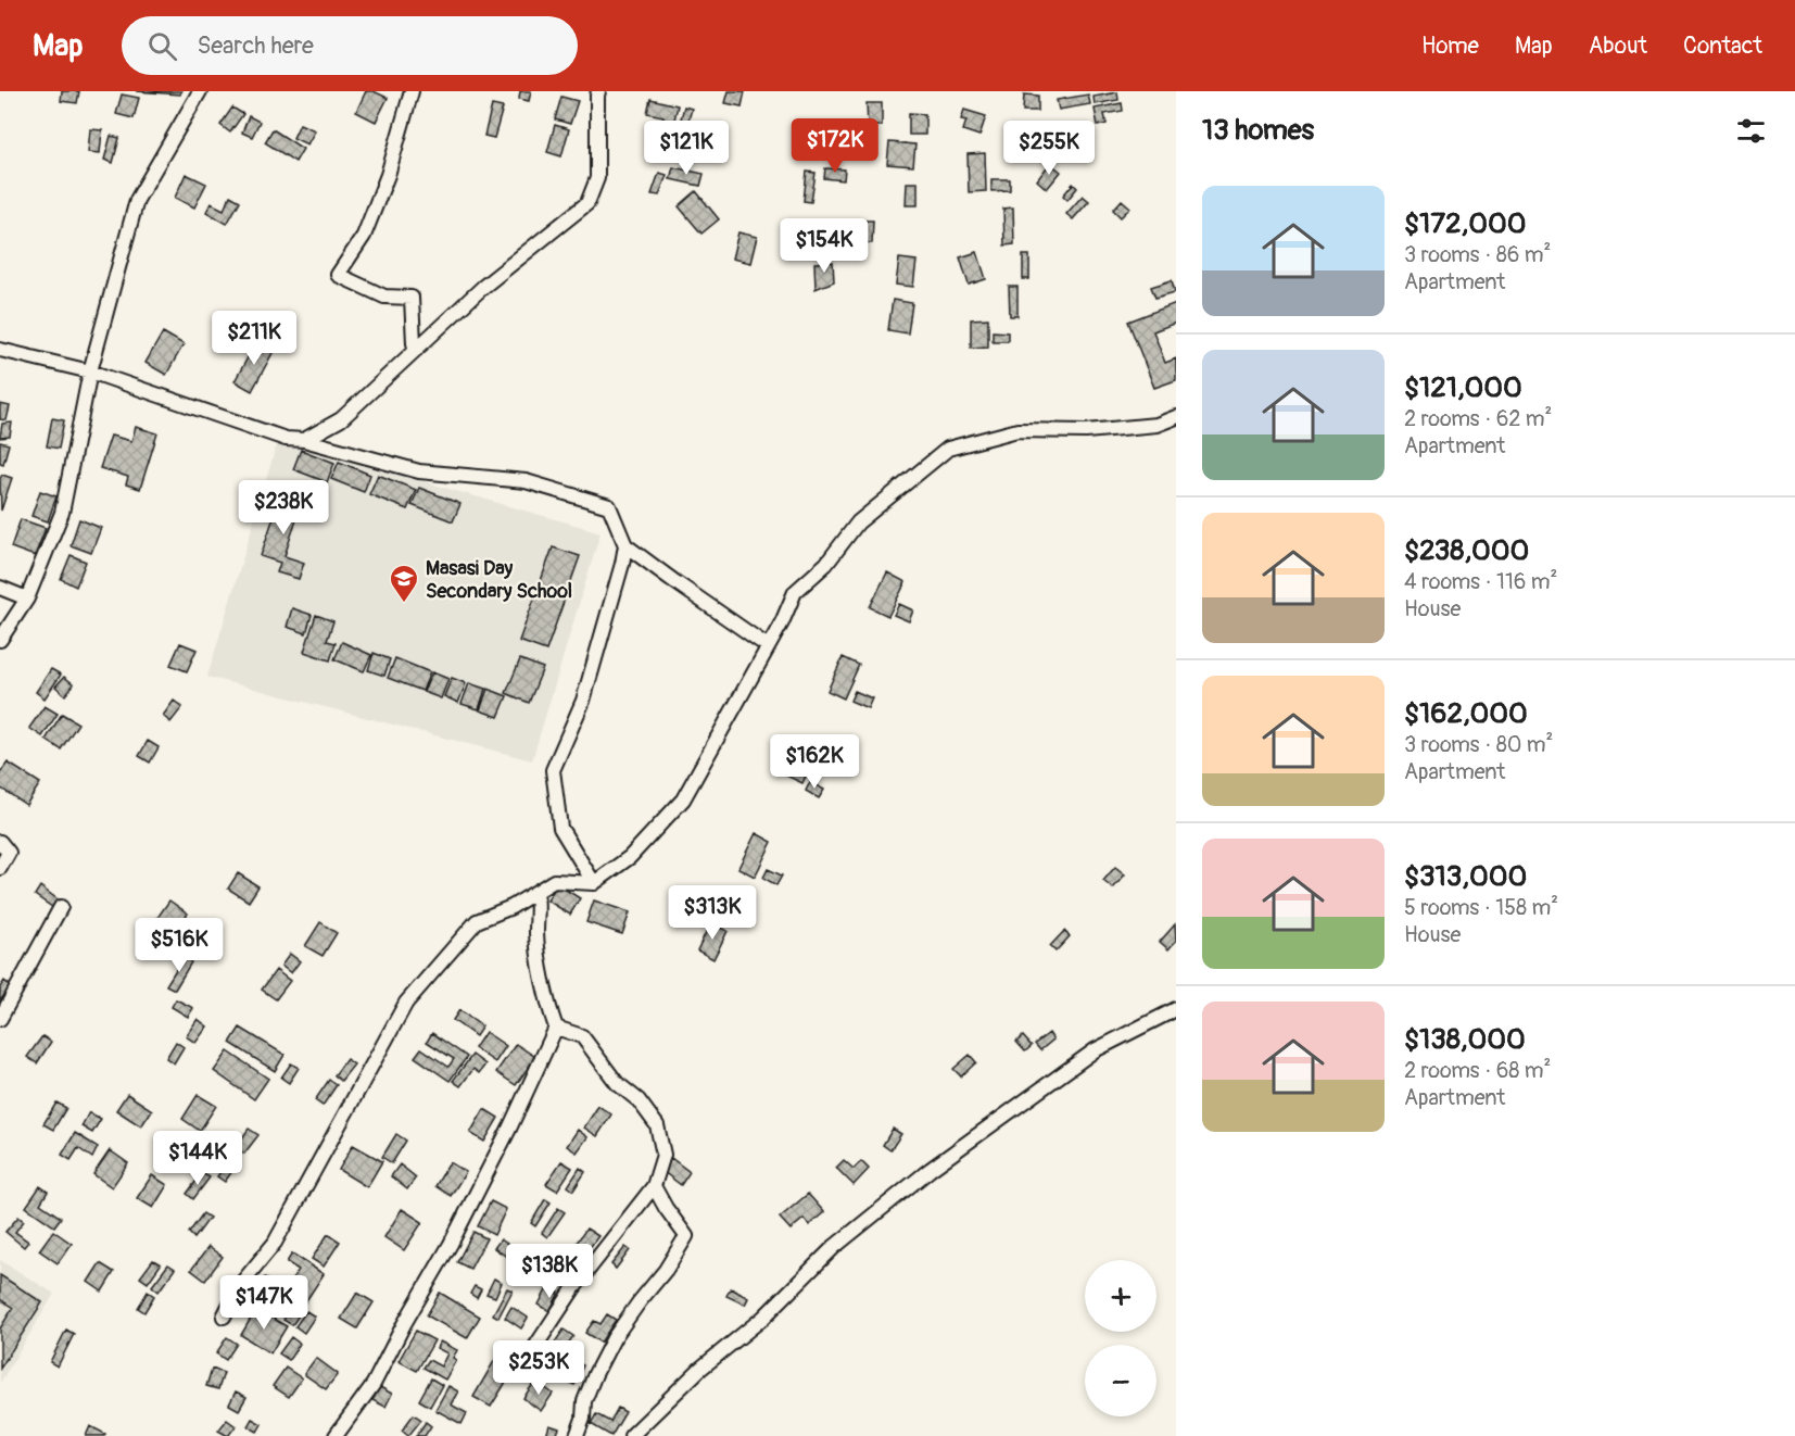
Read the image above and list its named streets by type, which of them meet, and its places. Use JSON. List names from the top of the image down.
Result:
{
  "places": {
    "school or university": ["Masasi Day Secondary School"]
  },
  "page": {
    "header": "Map",
    "search": "Search here",
    "nav": [
      "Home",
      "Map",
      "About",
      "Contact"
    ],
    "heading": "13 homes",
    "price": [
      "$172K",
      "$121K",
      "$255K",
      "$154K",
      "$211K",
      "$238K",
      "$162K",
      "$313K",
      "$516K",
      "$144K",
      "$138K",
      "$147K",
      "$253K"
    ],
    "list": [
      {
        "name": "$172,000",
        "note": "3 rooms · 86 m² · Apartment"
      },
      {
        "name": "$121,000",
        "note": "2 rooms · 62 m² · Apartment"
      },
      {
        "name": "$238,000",
        "note": "4 rooms · 116 m² · House"
      },
      {
        "name": "$162,000",
        "note": "3 rooms · 80 m² · Apartment"
      },
      {
        "name": "$313,000",
        "note": "5 rooms · 158 m² · House"
      },
      {
        "name": "$138,000",
        "note": "2 rooms · 68 m² · Apartment"
      }
    ],
    "map_buttons": ["+", "−"]
  }
}
